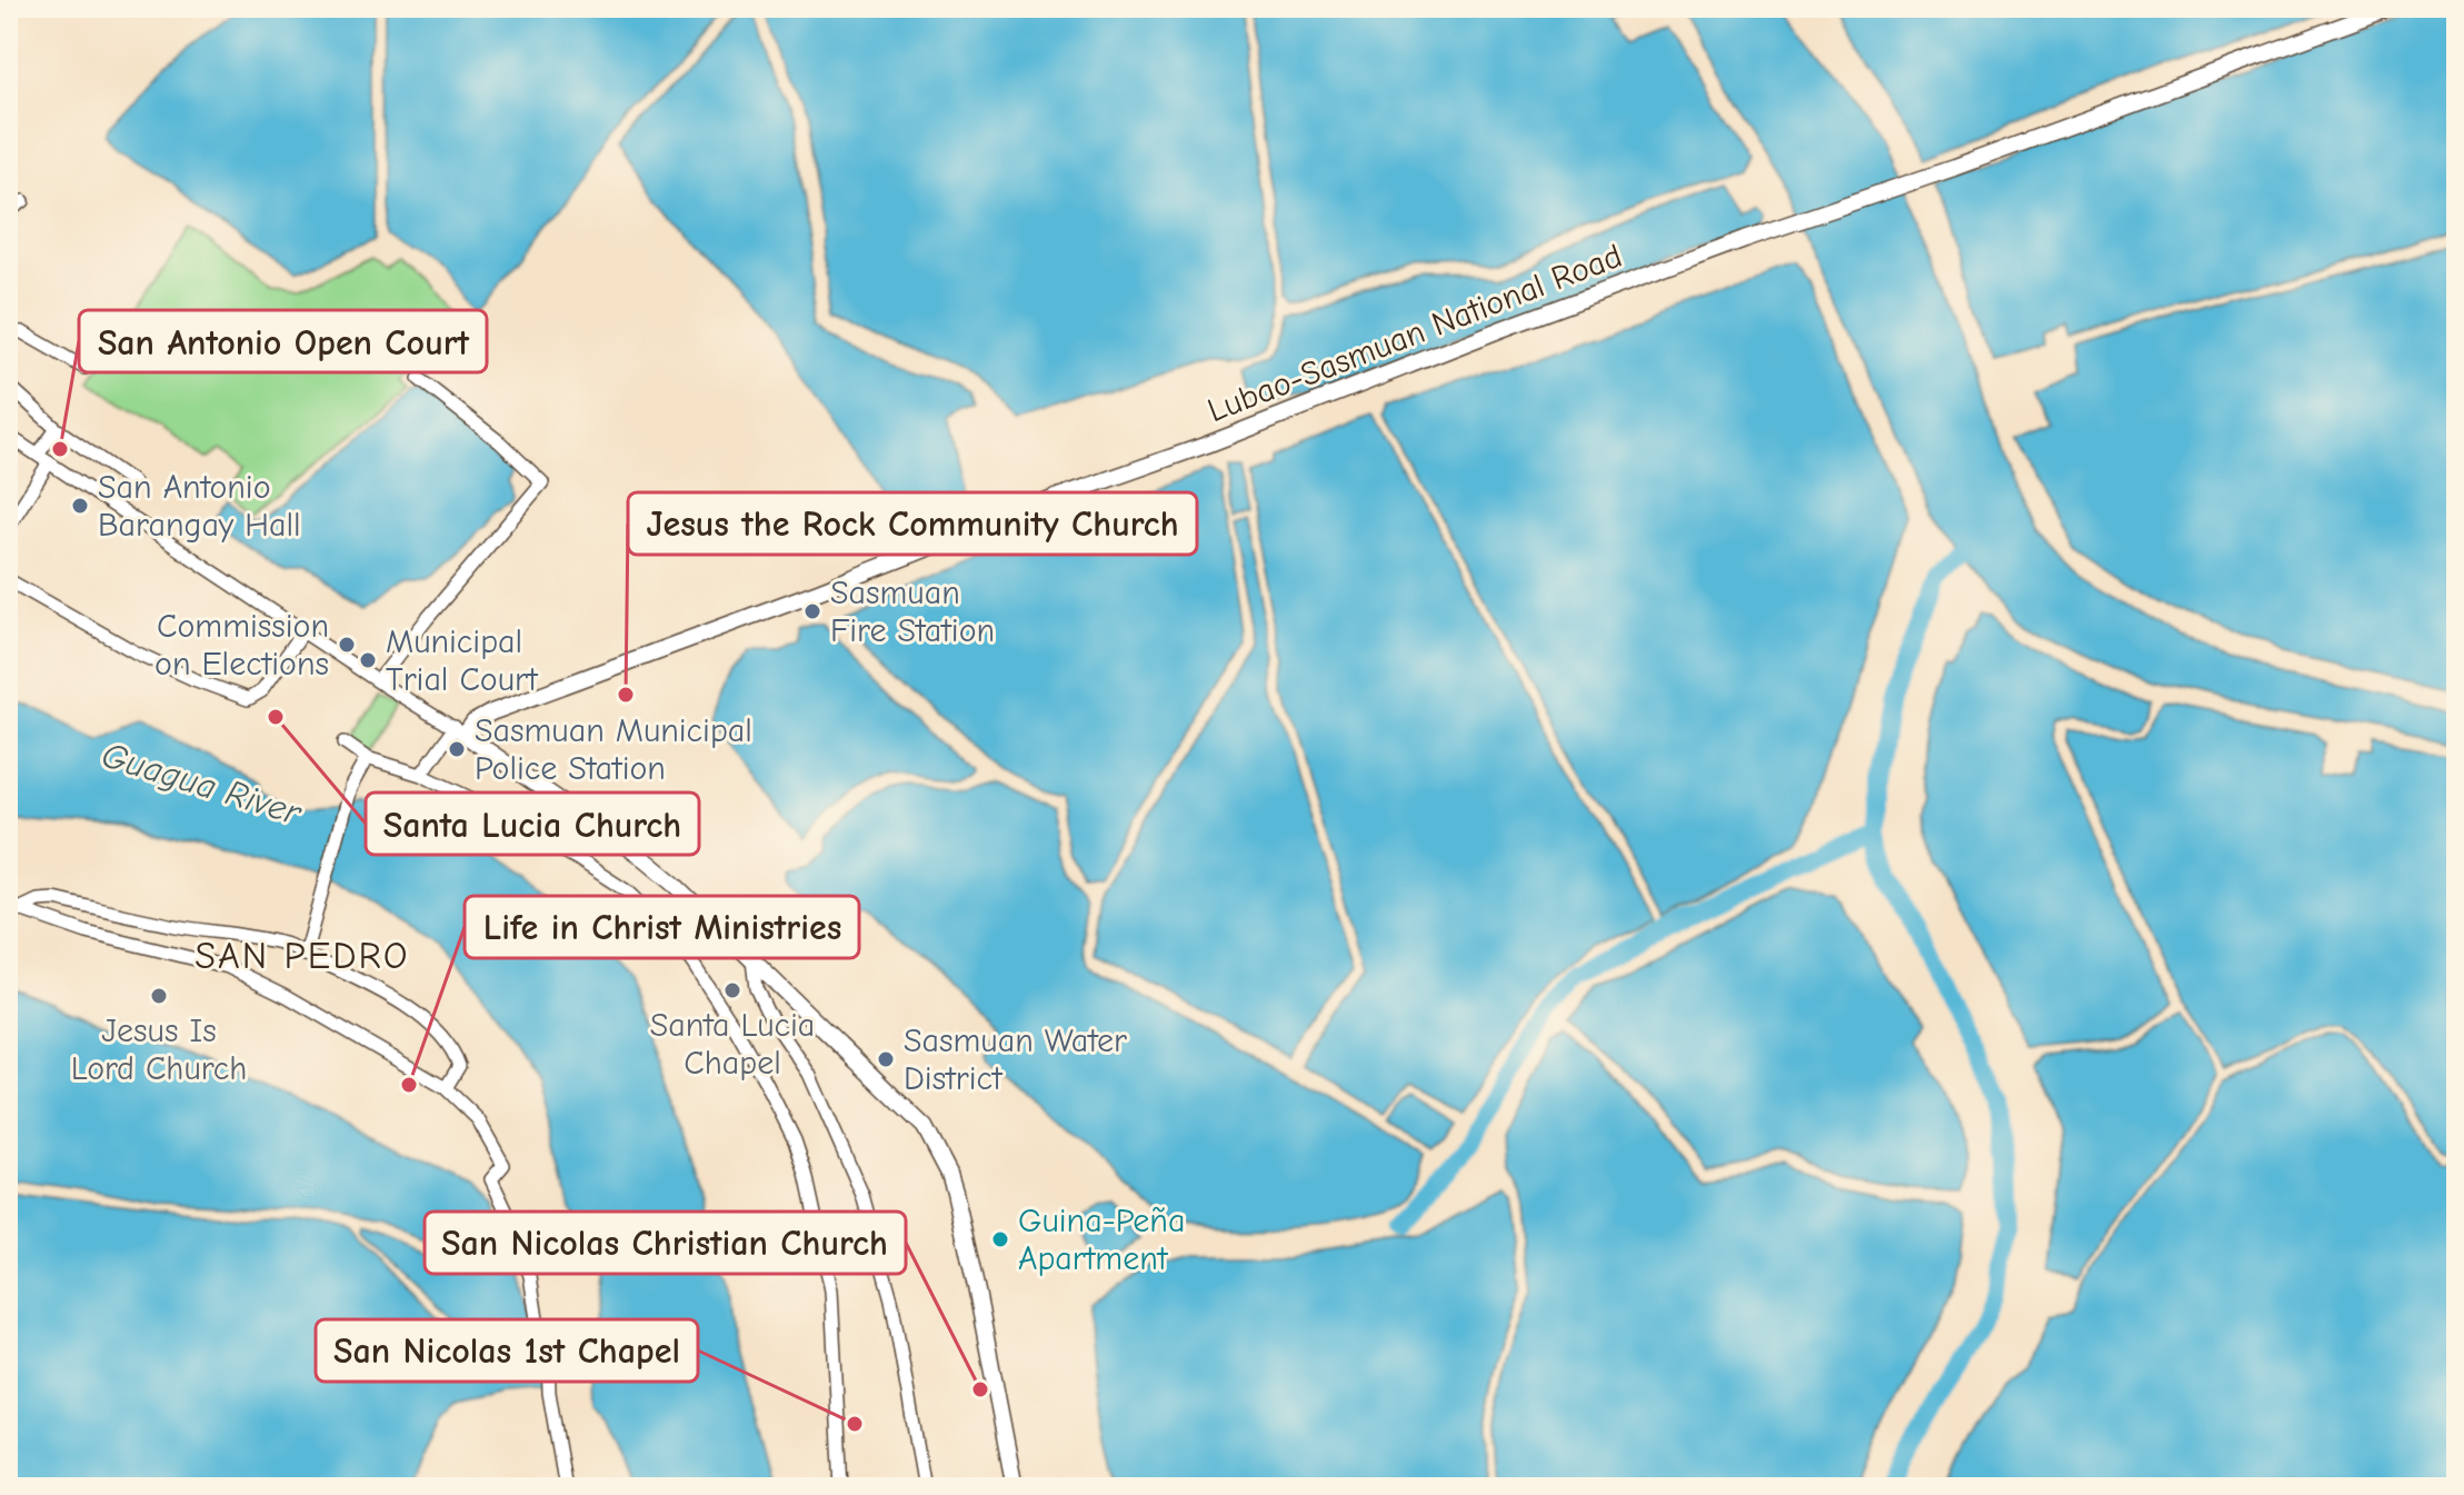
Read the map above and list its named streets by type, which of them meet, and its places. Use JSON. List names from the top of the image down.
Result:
{
  "streets": {
    "main road": ["Lubao-Sasmuan National Road"]
  },
  "districts": ["SAN PEDRO"],
  "water": ["Guagua River"],
  "places": [
    "San Antonio Open Court",
    "San Antonio Barangay Hall",
    "Sasmuan Fire Station",
    "Commission on Elections",
    "Municipal Trial Court",
    "Jesus the Rock Community Church",
    "Santa Lucia Church",
    "Sasmuan Municipal Police Station",
    "Santa Lucia Chapel",
    "Jesus Is Lord Church",
    "Sasmuan Water District",
    "Life in Christ Ministries",
    "Guina-Peña Apartment",
    "San Nicolas Christian Church",
    "San Nicolas 1st Chapel"
  ]
}
